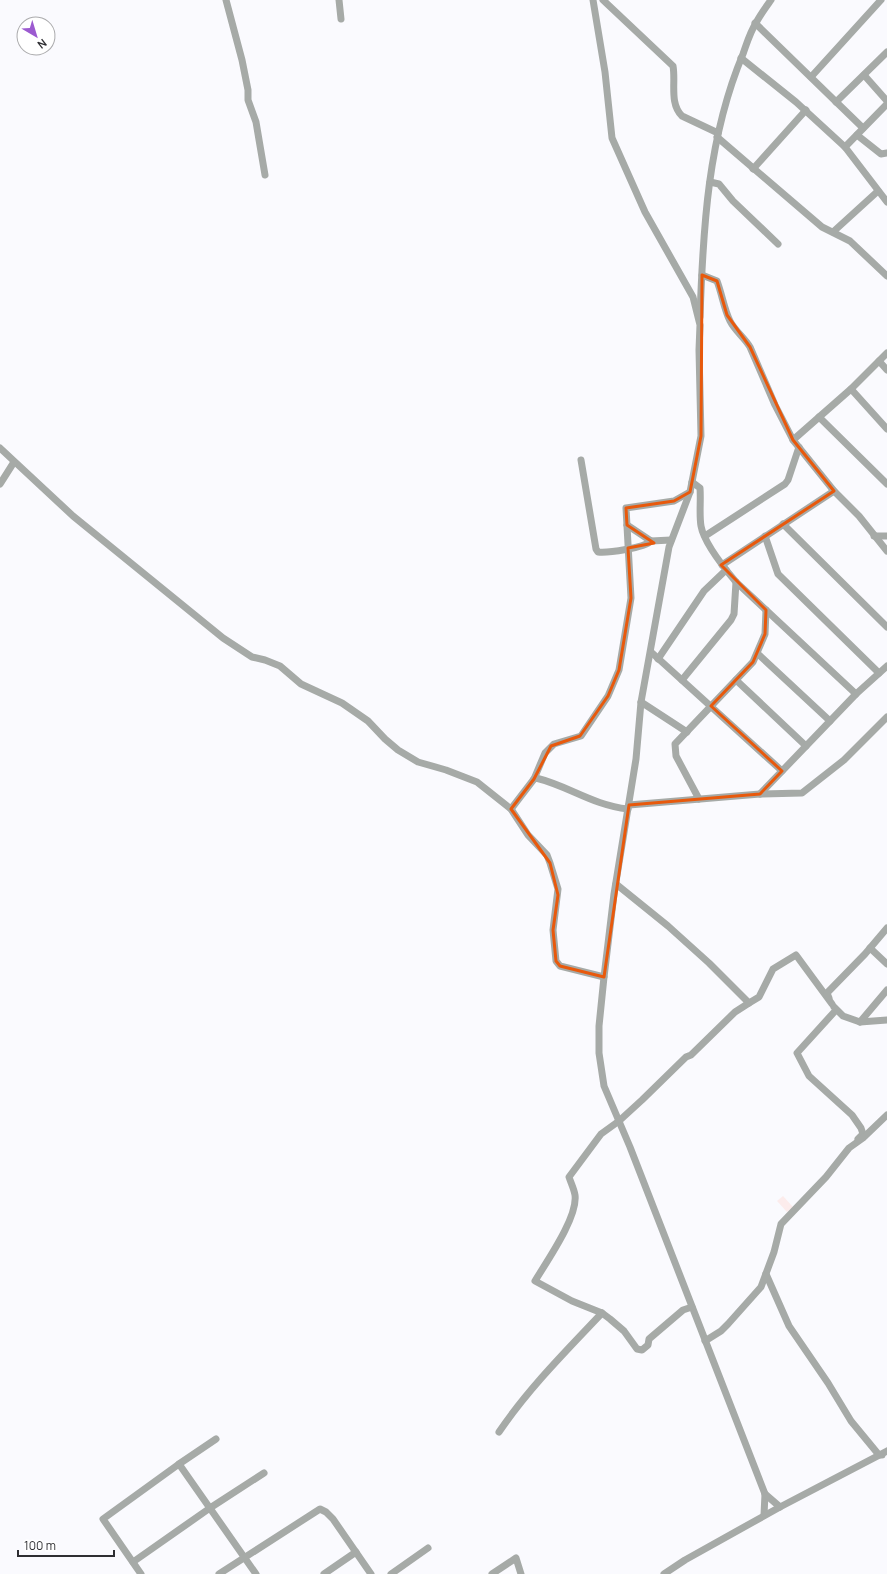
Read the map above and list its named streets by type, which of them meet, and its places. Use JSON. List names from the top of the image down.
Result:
{
  "scale_bar": "100 m",
  "north": "bottom right"
}
